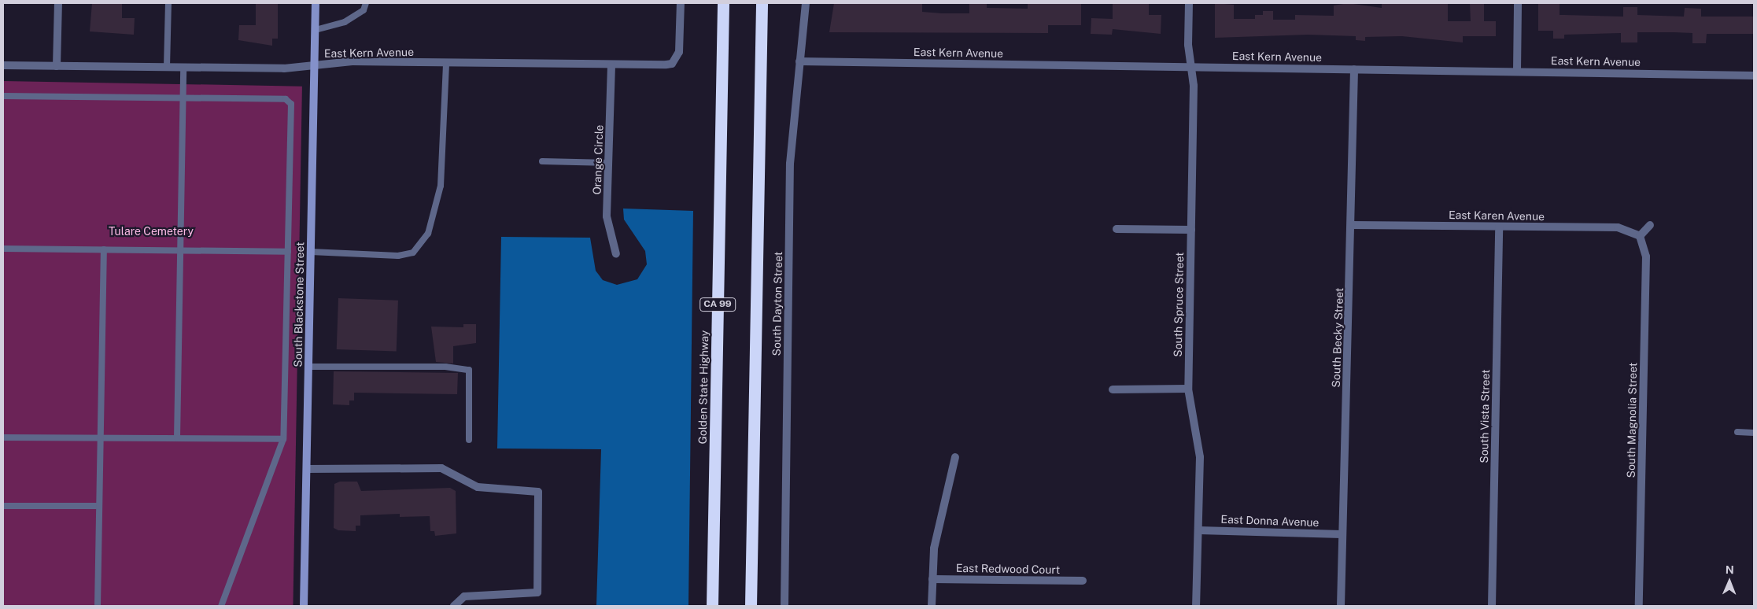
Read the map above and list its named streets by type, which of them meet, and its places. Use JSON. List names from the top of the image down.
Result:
{
  "streets": {
    "highway": ["CA 99", "Golden State Highway"],
    "main road": ["South Blackstone Street"],
    "street": [
      "East Kern Avenue",
      "Orange Circle",
      "East Karen Avenue",
      "South Dayton Street",
      "South Spruce Street",
      "South Becky Street",
      "South Vista Street",
      "South Magnolia Street",
      "East Donna Avenue",
      "East Redwood Court"
    ]
  },
  "crossings": [
    ["East Kern Avenue", "Orange Circle"],
    ["East Kern Avenue", "South Dayton Street"],
    ["East Kern Avenue", "South Blackstone Street"],
    ["East Kern Avenue", "South Spruce Street"],
    ["East Kern Avenue", "South Becky Street"],
    ["East Karen Avenue", "South Becky Street"],
    ["East Karen Avenue", "South Vista Street"],
    ["East Karen Avenue", "South Magnolia Street"],
    ["South Spruce Street", "East Donna Avenue"],
    ["South Becky Street", "East Donna Avenue"]
  ],
  "parks": ["Tulare Cemetery"],
  "north": "top"
}
